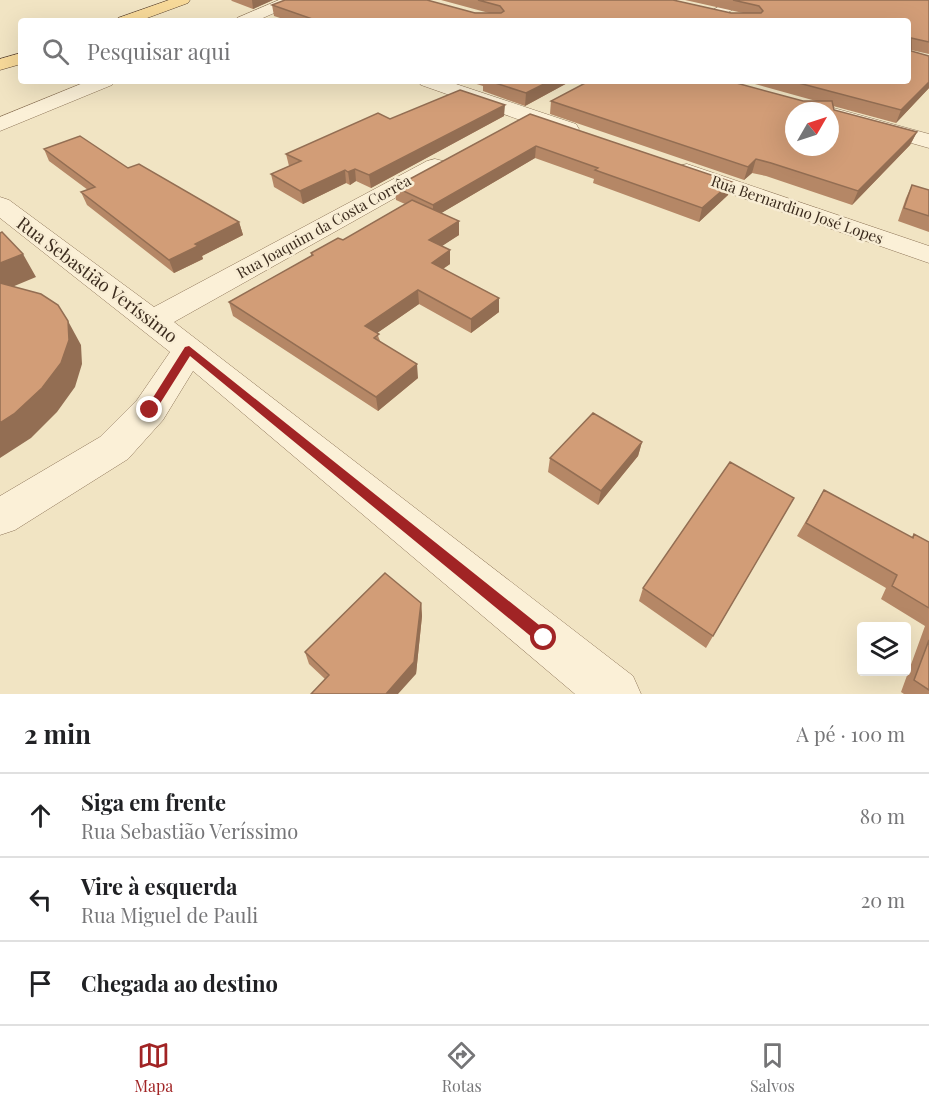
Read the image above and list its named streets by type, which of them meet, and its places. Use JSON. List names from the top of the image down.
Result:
{
  "streets": {
    "street": ["Rua Bernardino José Lopes", "Rua Joaquim da Costa Corrêa", "Rua Sebastião Veríssimo"]
  },
  "crossings": [
    ["Rua Joaquim da Costa Corrêa", "Rua Sebastião Veríssimo"]
  ],
  "north": "top right",
  "page": {
    "search": "Pesquisar aqui",
    "heading": ["2 min", "A pé · 100 m"],
    "list": [
      ["Siga em frente", "Rua Sebastião Veríssimo", "80 m"],
      ["Vire à esquerda", "Rua Miguel de Pauli", "20 m"],
      "Chegada ao destino"
    ],
    "nav": ["Mapa", "Rotas", "Salvos"]
  }
}
